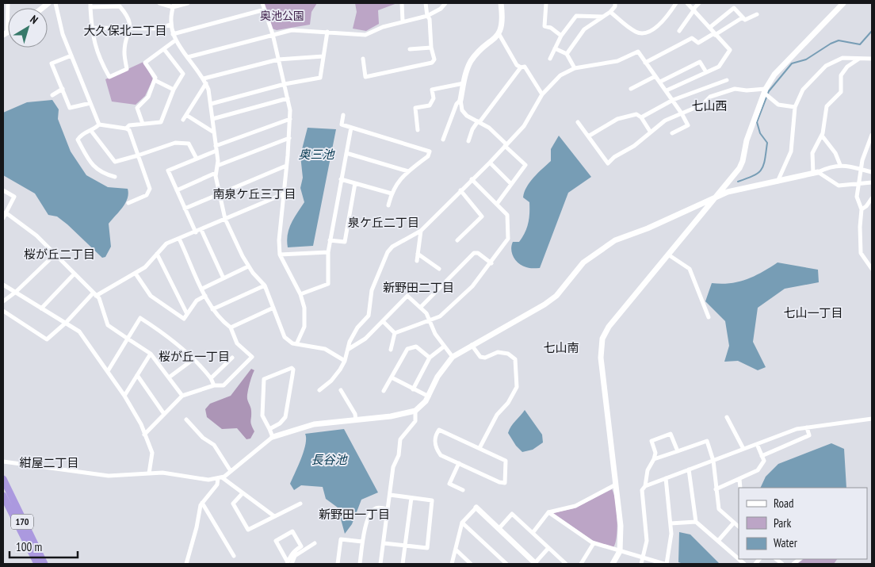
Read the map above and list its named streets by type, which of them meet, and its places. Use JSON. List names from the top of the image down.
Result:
{
  "streets": {
    "highway": ["170"]
  },
  "districts": [
    "大久保北二丁目",
    "七山西",
    "南泉ケ丘三丁目",
    "泉ケ丘二丁目",
    "桜が丘二丁目",
    "新野田二丁目",
    "七山一丁目",
    "七山南",
    "桜が丘一丁目",
    "紺屋二丁目",
    "新野田一丁目"
  ],
  "water": ["奥三池", "長谷池"],
  "parks": ["奥池公園"],
  "legend": ["Road", "Park", "Water"],
  "scale_bar": "100 m",
  "north": "top right"
}
